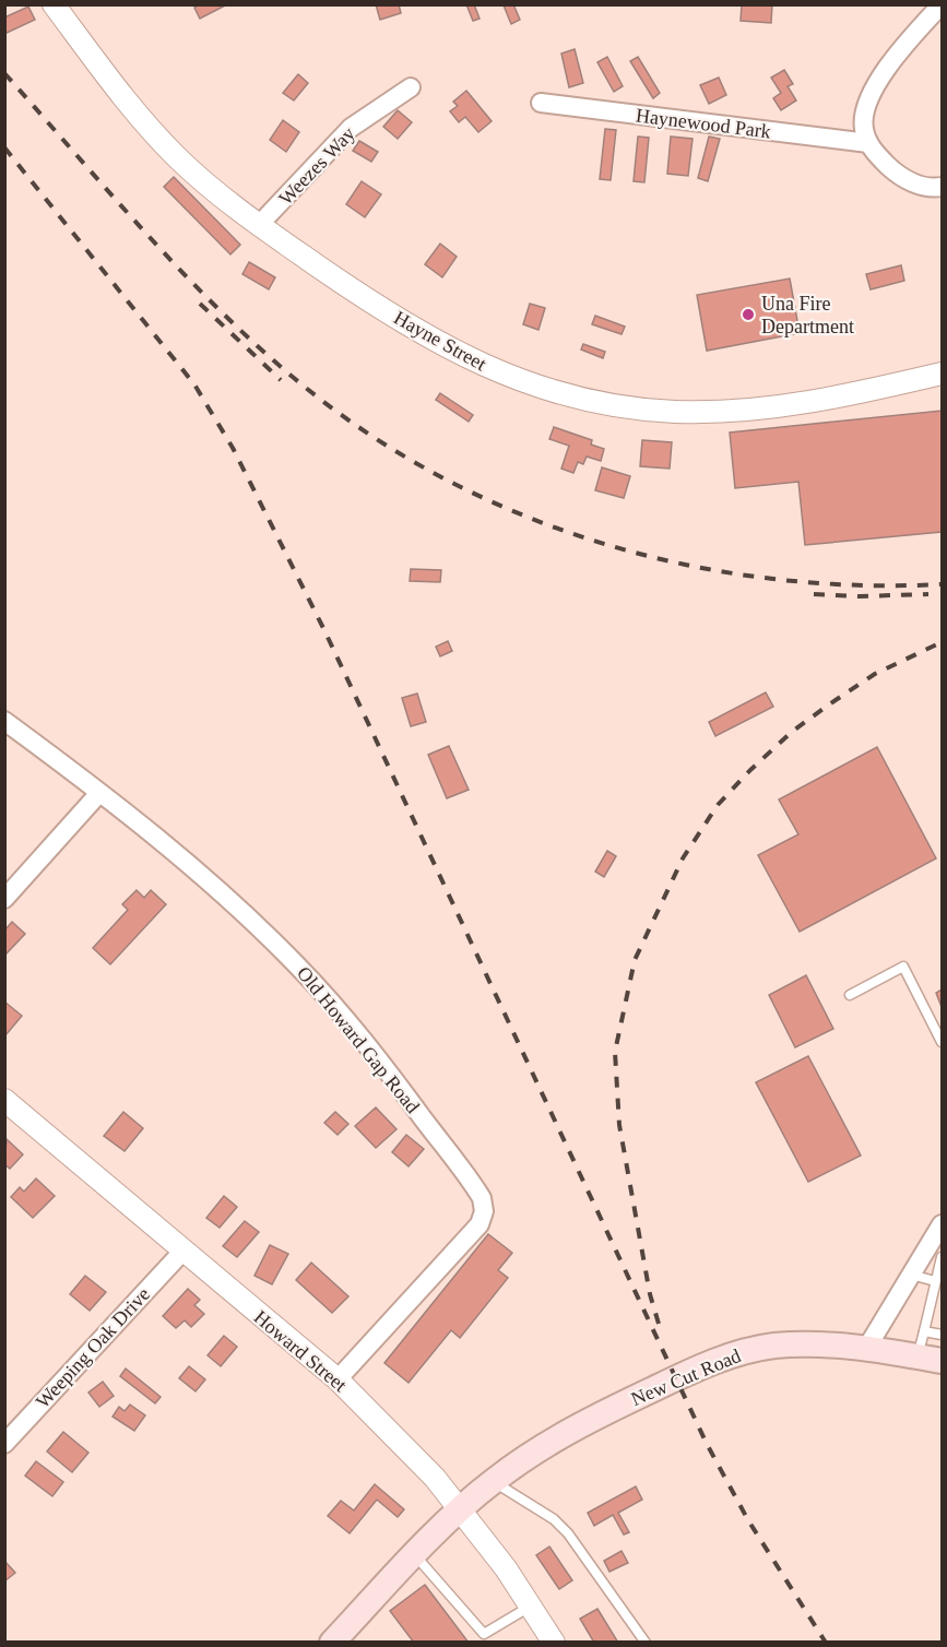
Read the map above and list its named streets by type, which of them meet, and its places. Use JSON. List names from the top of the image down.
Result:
{
  "streets": {
    "main road": ["New Cut Road"],
    "street": [
      "Haynewood Park",
      "Weezes Way",
      "Hayne Street",
      "Old Howard Gap Road",
      "Weeping Oak Drive",
      "Howard Street"
    ]
  },
  "crossings": [
    ["Weezes Way", "Hayne Street"],
    ["Old Howard Gap Road", "Howard Street"],
    ["Weeping Oak Drive", "Howard Street"],
    ["Howard Street", "New Cut Road"]
  ],
  "places": ["Una Fire Department"]
}
